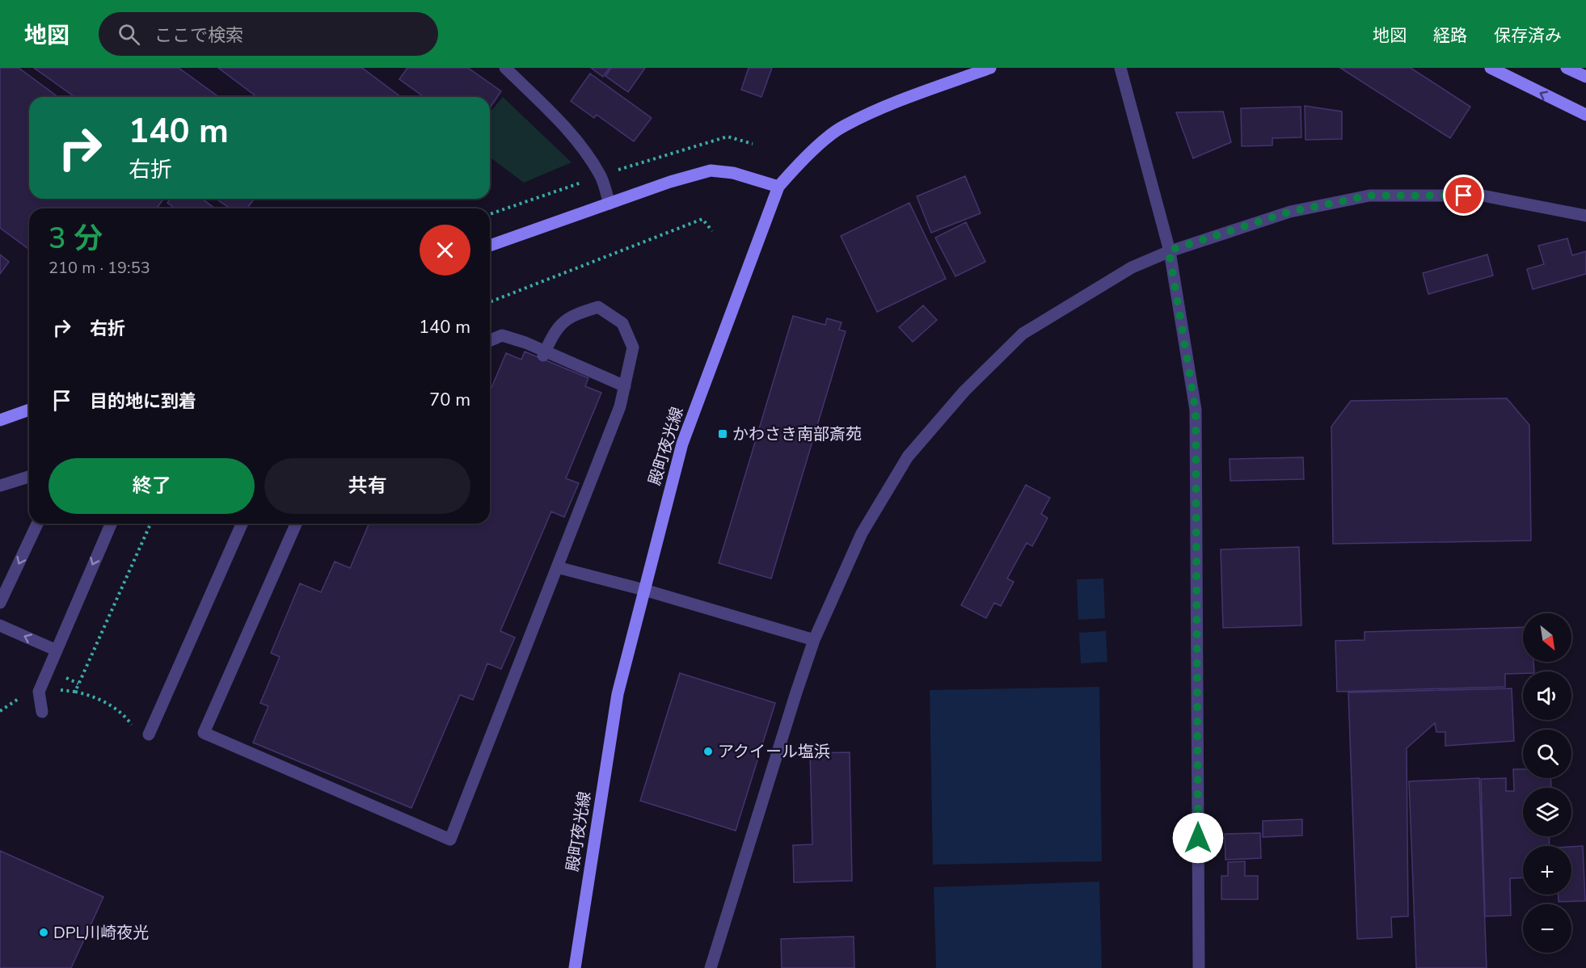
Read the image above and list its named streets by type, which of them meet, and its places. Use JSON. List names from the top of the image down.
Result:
{
  "streets": {
    "street": ["殿町夜光線"]
  },
  "places": {
    "transit": ["かわさき南部斎苑"],
    "other": ["アクイール塩浜", "DPL川崎夜光"]
  },
  "north": "bottom right",
  "page": {
    "header": "地図",
    "search": "ここで検索",
    "nav": ["地図", "経路", "保存済み"],
    "turn": ["140 m", "右折"],
    "heading": ["3 分", "210 m · 19:53"],
    "list": [
      {
        "name": "右折",
        "value": "140 m"
      },
      {
        "name": "目的地に到着",
        "value": "70 m"
      }
    ],
    "buttons": ["終了", "共有"],
    "map_buttons": ["+", "−"]
  }
}
